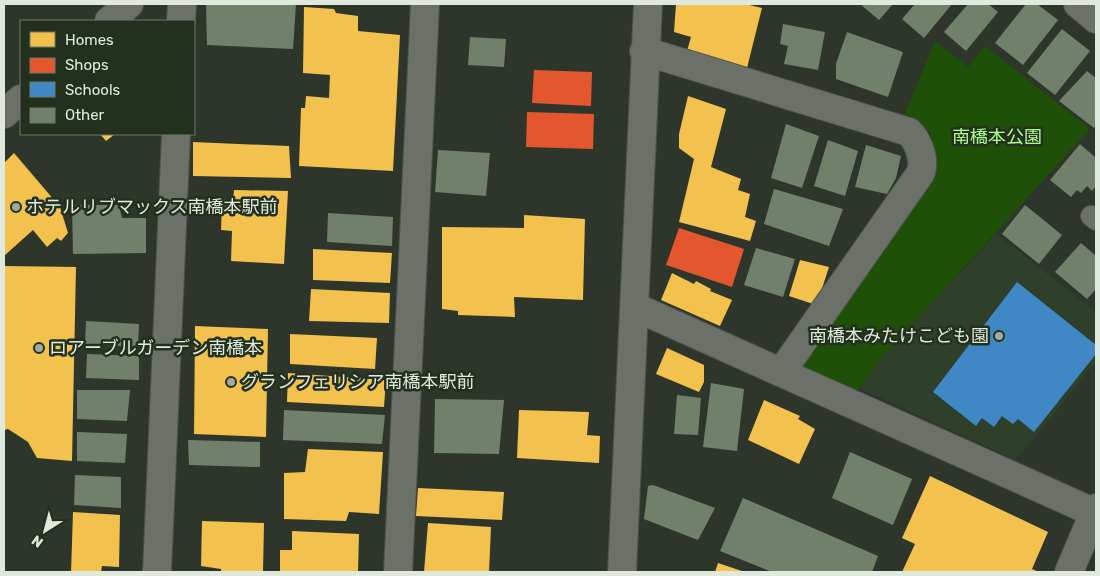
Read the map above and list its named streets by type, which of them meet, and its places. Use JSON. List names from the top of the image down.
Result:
{
  "parks": ["南橋本公園"],
  "places": [
    "ホテルリブマックス南橋本駅前",
    "南橋本みたけこども園",
    "ロアーブルガーデン南橋本",
    "グランフェリシア南橋本駅前"
  ],
  "legend": [
    "Homes",
    "Shops",
    "Schools",
    "Other"
  ],
  "north": "bottom left"
}
